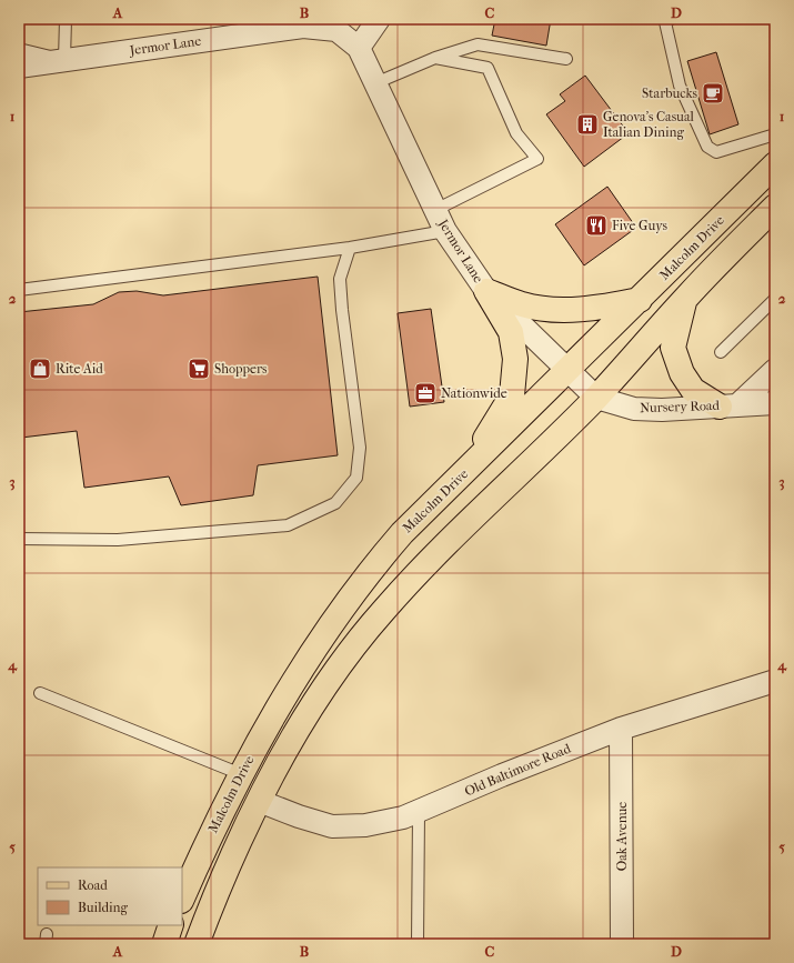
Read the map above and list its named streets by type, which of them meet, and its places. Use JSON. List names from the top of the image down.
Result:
{
  "streets": {
    "main road": ["Malcolm Drive"],
    "street": [
      "Jermor Lane",
      "Nursery Road",
      "Old Baltimore Road",
      "Oak Avenue"
    ]
  },
  "crossings": [
    ["Jermor Lane", "Malcolm Drive"],
    ["Jermor Lane", "Nursery Road"],
    ["Malcolm Drive", "Nursery Road"],
    ["Malcolm Drive", "Old Baltimore Road"],
    ["Old Baltimore Road", "Oak Avenue"]
  ],
  "places": {
    "cafe": ["Starbucks"],
    "building": ["Genova's Casual Italian Dining"],
    "restaurant": ["Five Guys"],
    "shop": ["Rite Aid"],
    "supermarket": ["Shoppers"],
    "office": ["Nationwide"]
  },
  "legend": ["Road", "Building"],
  "grid": {
    "columns": [
      "A",
      "B",
      "C",
      "D"
    ],
    "rows": [
      "1",
      "2",
      "3",
      "4",
      "5"
    ]
  }
}
